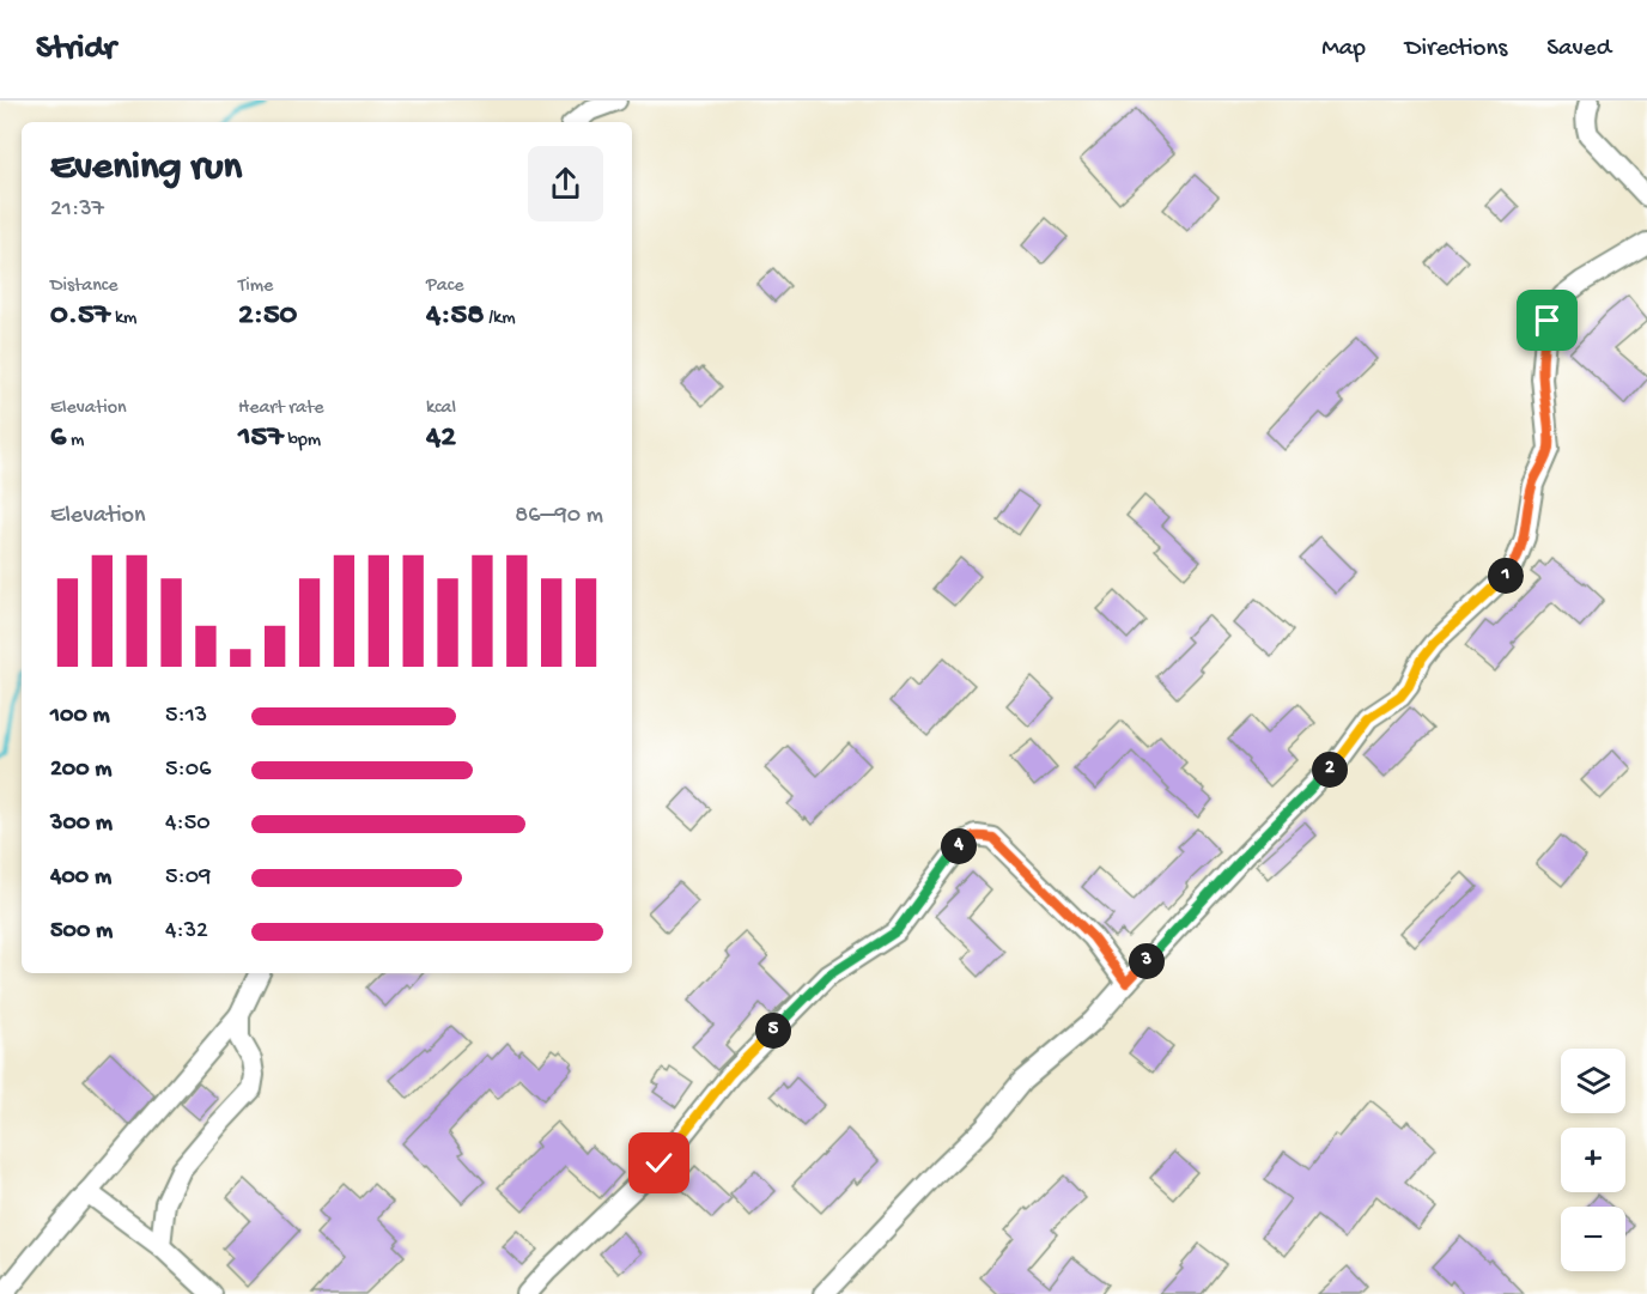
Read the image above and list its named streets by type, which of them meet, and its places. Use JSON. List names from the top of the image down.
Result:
{
  "page": {
    "header": "Stridr",
    "nav": ["Map", "Directions", "Saved"],
    "heading": ["Evening run", "21:37"],
    "stats": [
      ["Distance", "0.57 km"],
      ["Time", "2:50"],
      ["Pace", "4:58 /km"],
      ["Elevation", "6 m"],
      ["Heart rate", "157 bpm"],
      ["kcal", "42"]
    ],
    "chart": ["Elevation", "86–90 m"],
    "pins": [
      "1",
      "2",
      "4",
      "3",
      "5"
    ],
    "list": [
      {
        "name": "100 m",
        "note": "5:13"
      },
      {
        "name": "200 m",
        "note": "5:06"
      },
      {
        "name": "300 m",
        "note": "4:50"
      },
      {
        "name": "400 m",
        "note": "5:09"
      },
      {
        "name": "500 m",
        "note": "4:32"
      }
    ],
    "map_buttons": ["+", "−"]
  }
}
